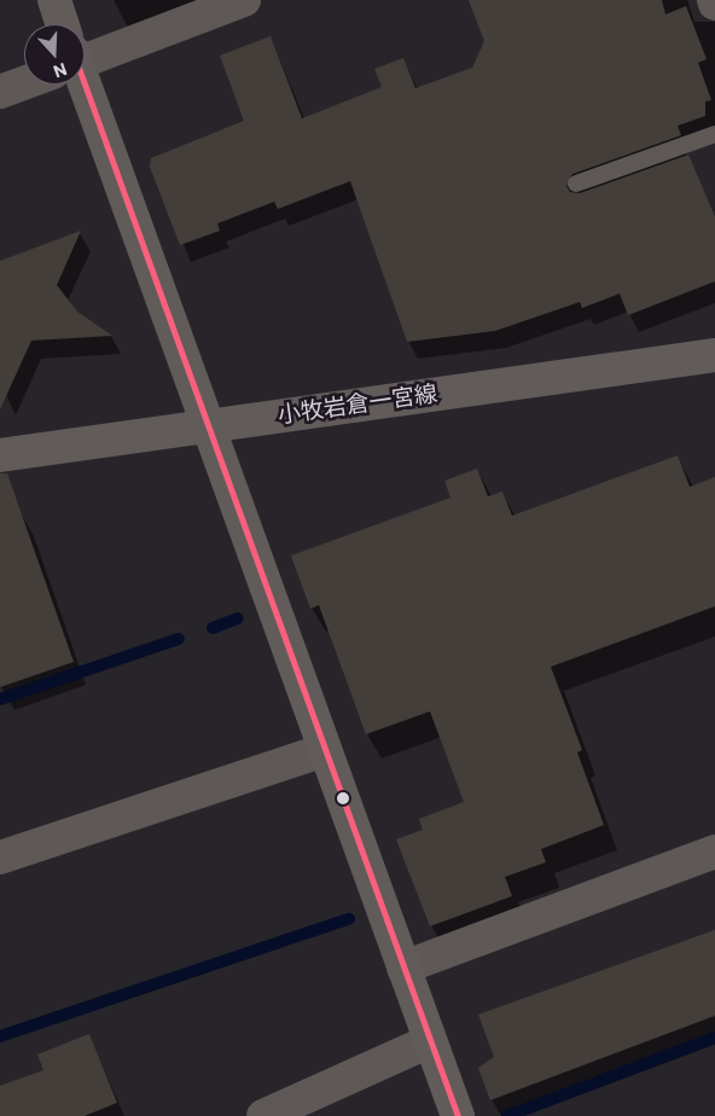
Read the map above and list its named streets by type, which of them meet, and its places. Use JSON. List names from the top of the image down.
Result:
{
  "streets": {
    "street": ["小牧岩倉一宮線"]
  },
  "north": "bottom"
}
